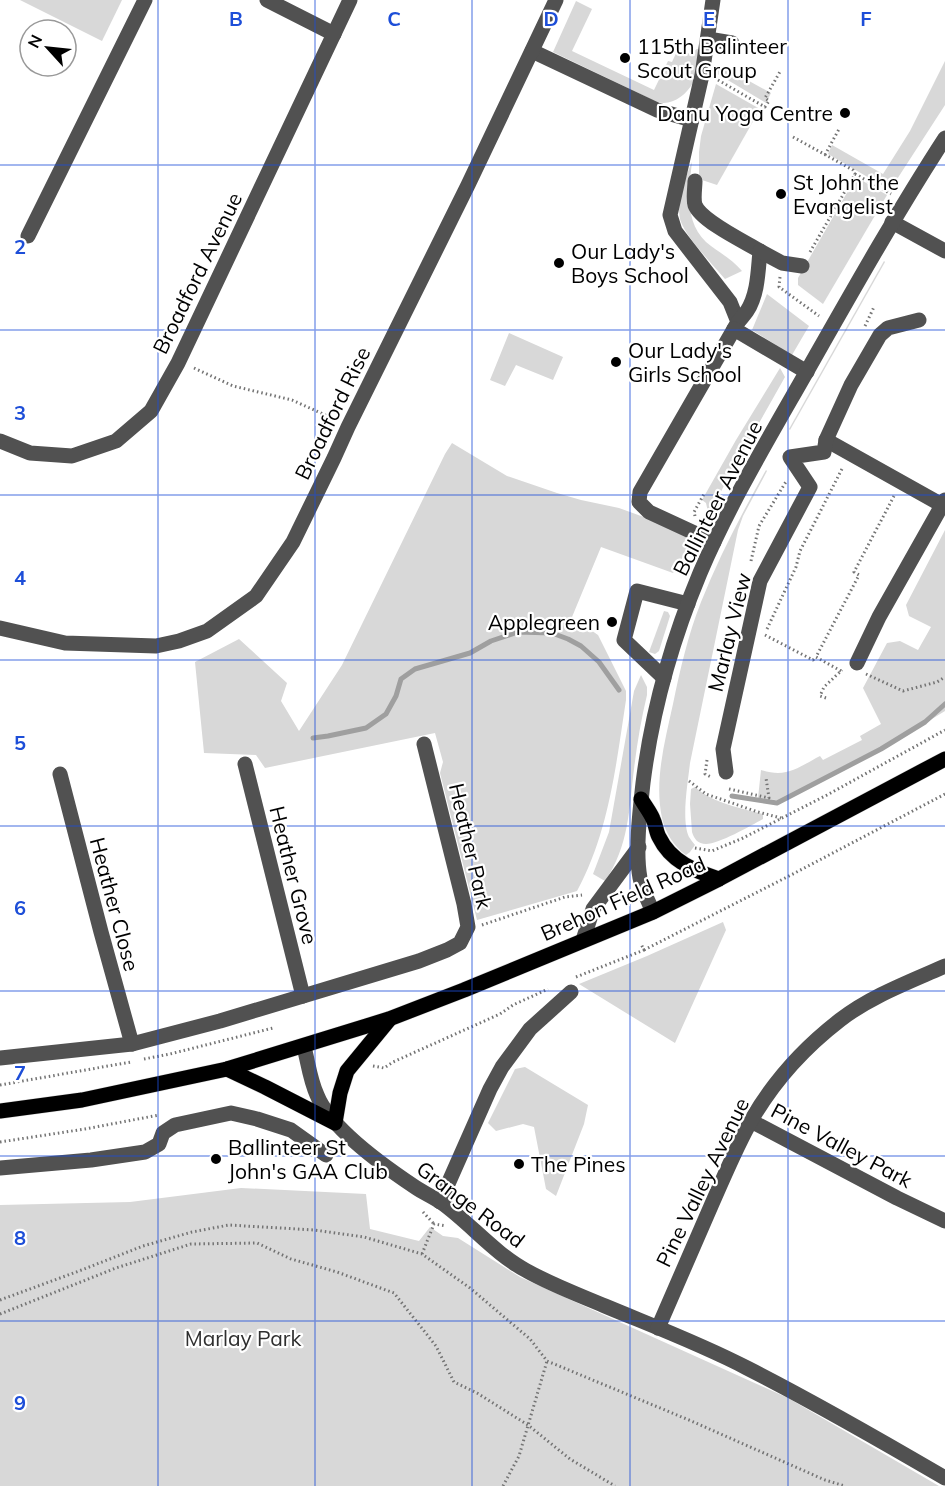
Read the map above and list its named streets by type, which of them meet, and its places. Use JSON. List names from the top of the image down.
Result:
{
  "streets": {
    "main road": ["Brehon Field Road"],
    "street": [
      "Broadford Avenue",
      "Broadford Rise",
      "Ballinteer Avenue",
      "Marlay View",
      "Heather Park",
      "Heather Grove",
      "Heather Close",
      "Pine Valley Park",
      "Pine Valley Avenue",
      "Grange Road"
    ]
  },
  "crossings": [
    ["Ballinteer Avenue", "Brehon Field Road"],
    ["Heather Park", "Heather Grove"],
    ["Brehon Field Road", "Grange Road"],
    ["Pine Valley Park", "Pine Valley Avenue"],
    ["Pine Valley Avenue", "Grange Road"]
  ],
  "parks": ["Marlay Park"],
  "places": [
    "115th Balinteer Scout Group",
    "Danu Yoga Centre",
    "St John the Evangelist",
    "Our Lady's Boys School",
    "Our Lady's Girls School",
    "Applegreen",
    "Ballinteer St John's GAA Club",
    "The Pines"
  ],
  "north": "top left",
  "grid": {
    "columns": [
      "B",
      "C",
      "D",
      "E",
      "F"
    ],
    "rows": [
      "2",
      "3",
      "4",
      "5",
      "6",
      "7",
      "8",
      "9"
    ]
  }
}
